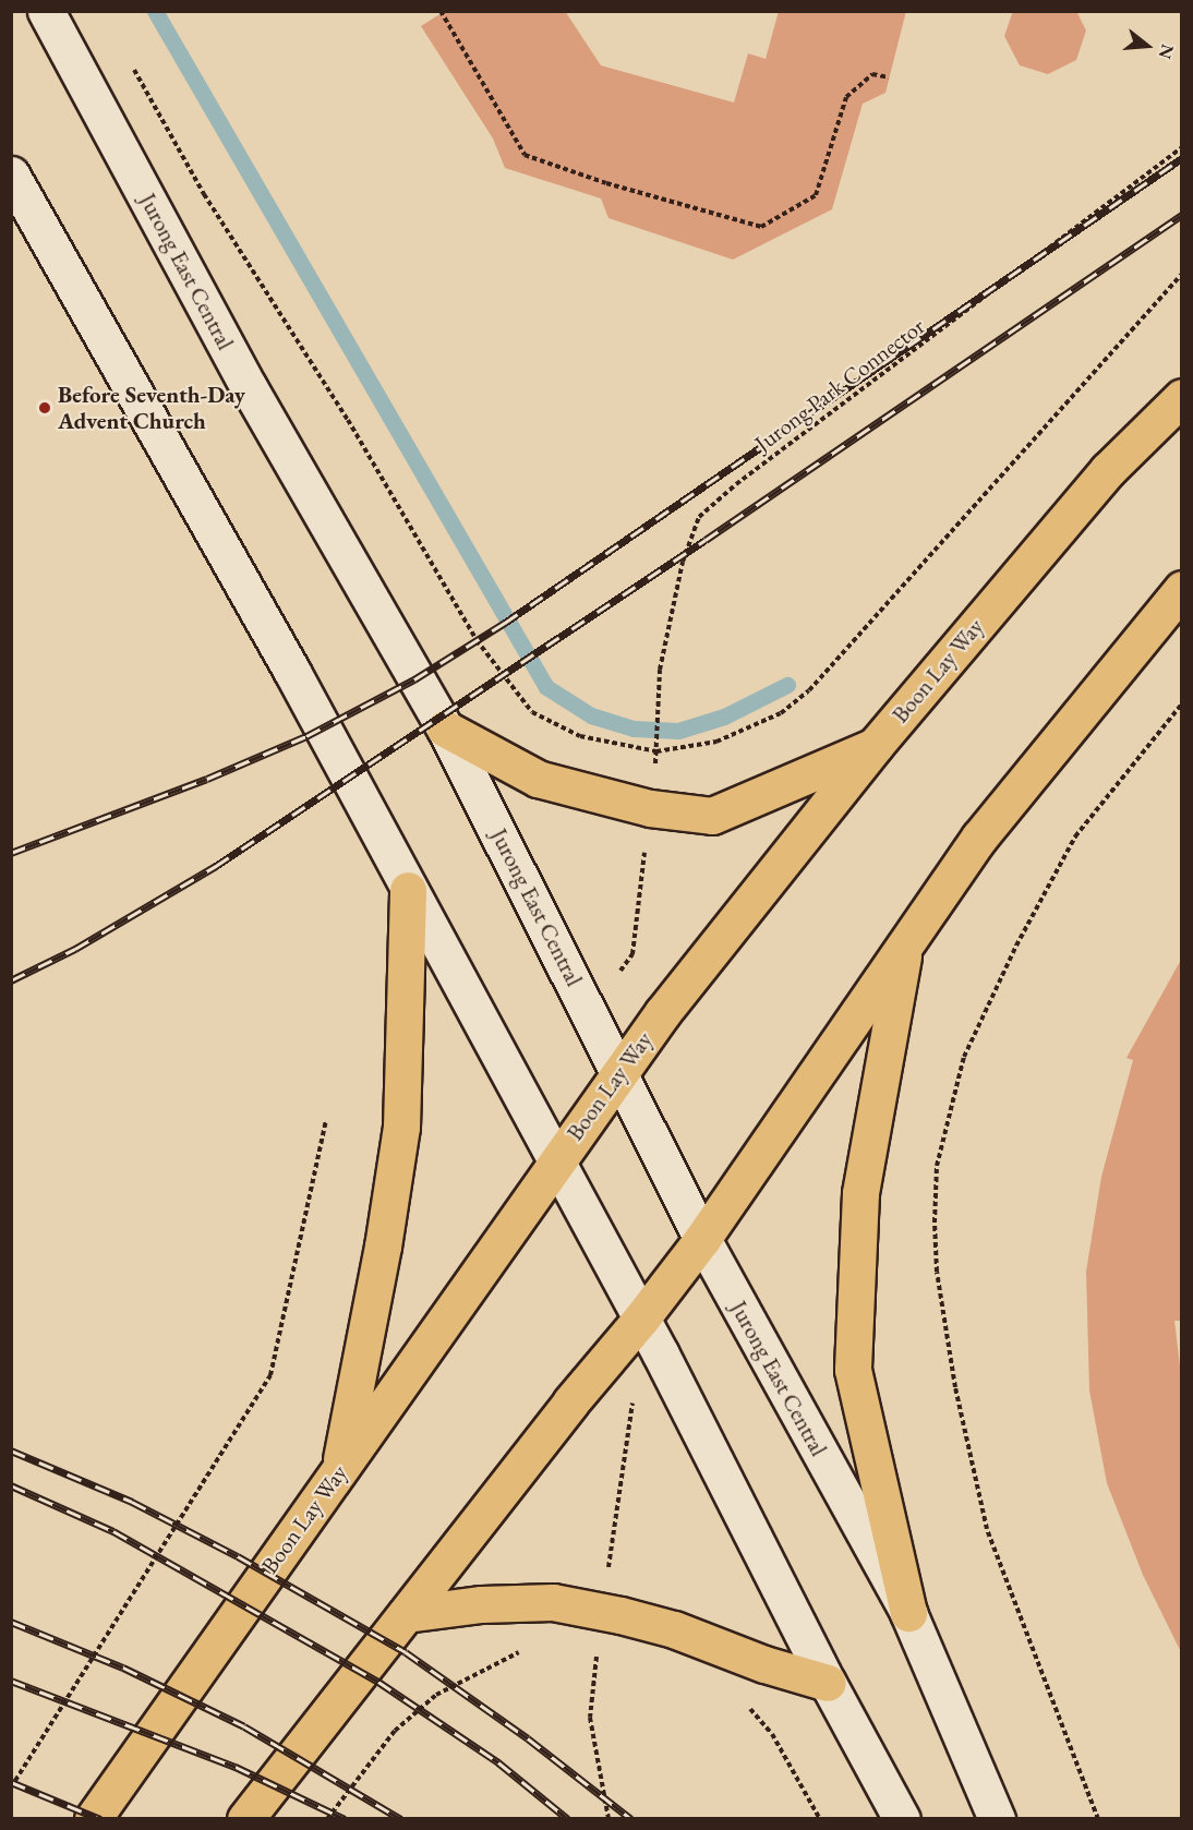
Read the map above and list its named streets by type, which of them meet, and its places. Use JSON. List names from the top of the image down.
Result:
{
  "streets": {
    "main road": ["Jurong East Central", "Boon Lay Way"],
    "path": ["Jurong Park Connector"]
  },
  "crossings": [
    ["Jurong East Central", "Boon Lay Way"]
  ],
  "places": ["Before Seventh-Day Advent Church"],
  "north": "right"
}
